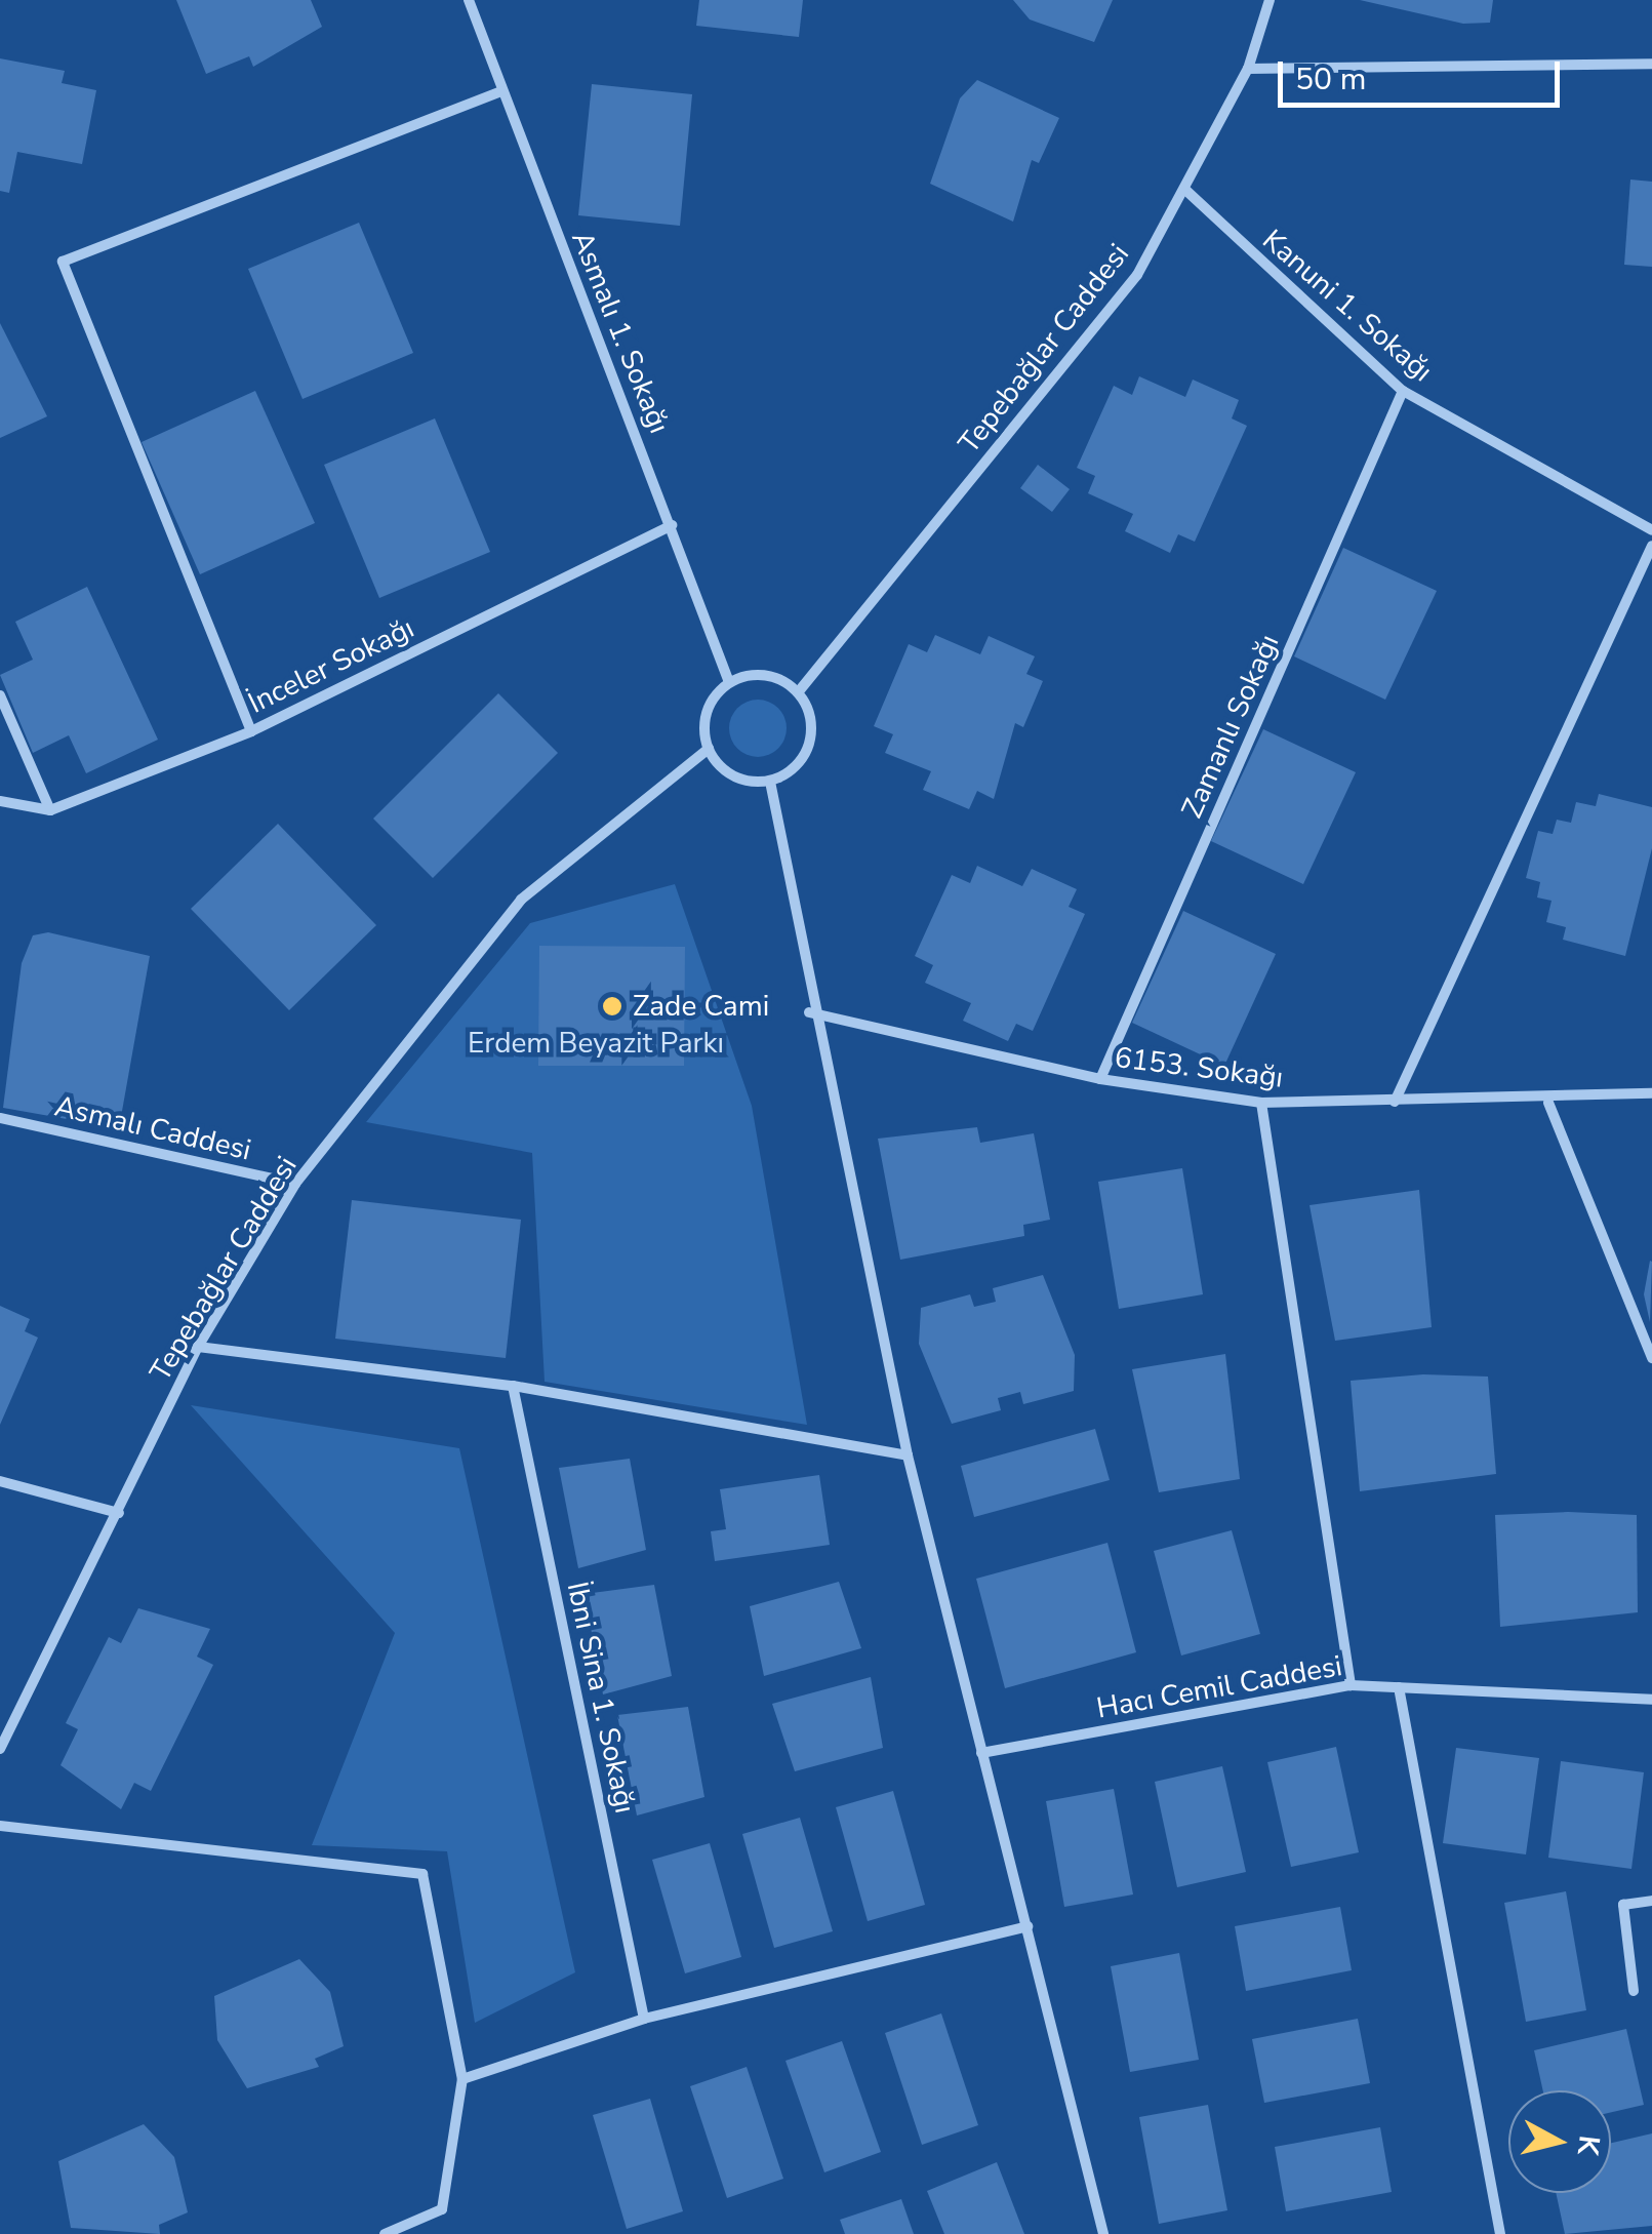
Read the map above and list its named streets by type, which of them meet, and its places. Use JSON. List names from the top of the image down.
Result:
{
  "streets": {
    "street": [
      "Kanuni 1. Sokağı",
      "Asmalı 1. Sokağı",
      "Tepebağlar Caddesi",
      "İnceler Sokağı",
      "Zamanlı Sokağı",
      "6153. Sokağı",
      "Asmalı Caddesi",
      "Hacı Cemil Caddesi",
      "İbni Sina 1. Sokağı"
    ]
  },
  "crossings": [
    ["Kanuni 1. Sokağı", "Tepebağlar Caddesi"],
    ["Kanuni 1. Sokağı", "Zamanlı Sokağı"],
    ["Asmalı 1. Sokağı", "Tepebağlar Caddesi"],
    ["Asmalı 1. Sokağı", "İnceler Sokağı"],
    ["Tepebağlar Caddesi", "Asmalı Caddesi"],
    ["Zamanlı Sokağı", "6153. Sokağı"]
  ],
  "parks": ["Erdem Beyazit Parkı"],
  "places": ["Zade Cami"],
  "scale_bar": "50 m",
  "north": "right"
}
